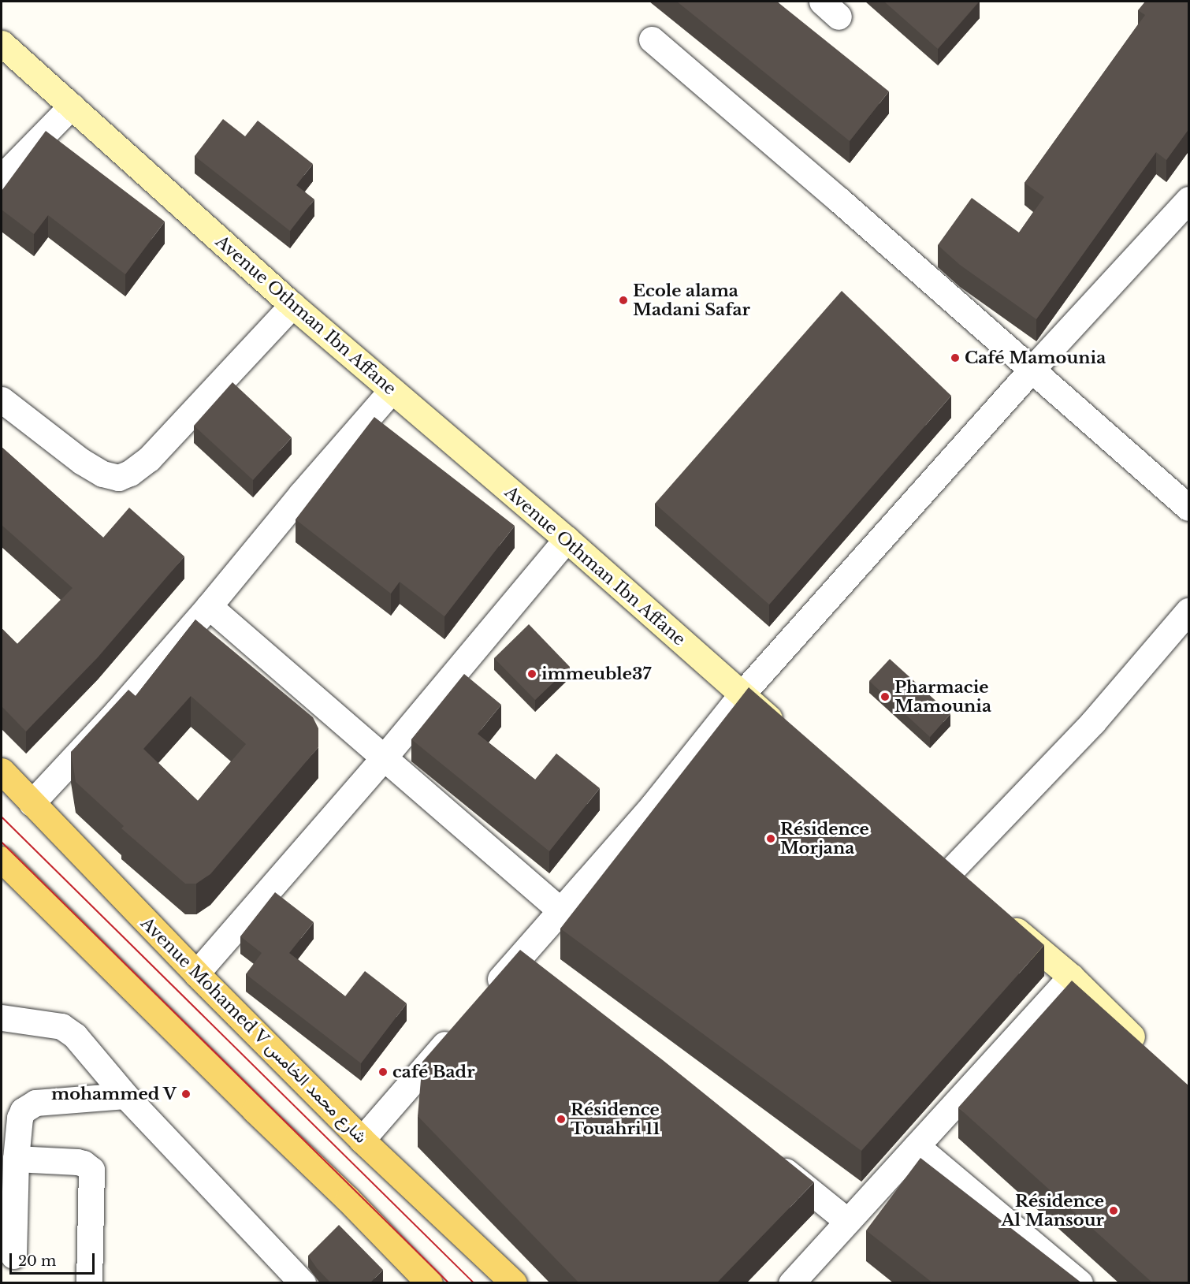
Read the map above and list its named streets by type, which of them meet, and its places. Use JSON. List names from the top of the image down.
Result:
{
  "streets": {
    "main road": ["Avenue Mohamed V شارع محمد الخامس"],
    "street": ["Avenue Othman Ibn Affane"]
  },
  "places": [
    "Ecole alama Madani Safar",
    "Café Mamounia",
    "immeuble37",
    "Pharmacie Mamounia",
    "Résidence Morjana",
    "café Badr",
    "mohammed V",
    "Résidence Touahri 11",
    "Résidence Al Mansour"
  ],
  "scale_bar": "20 m"
}
